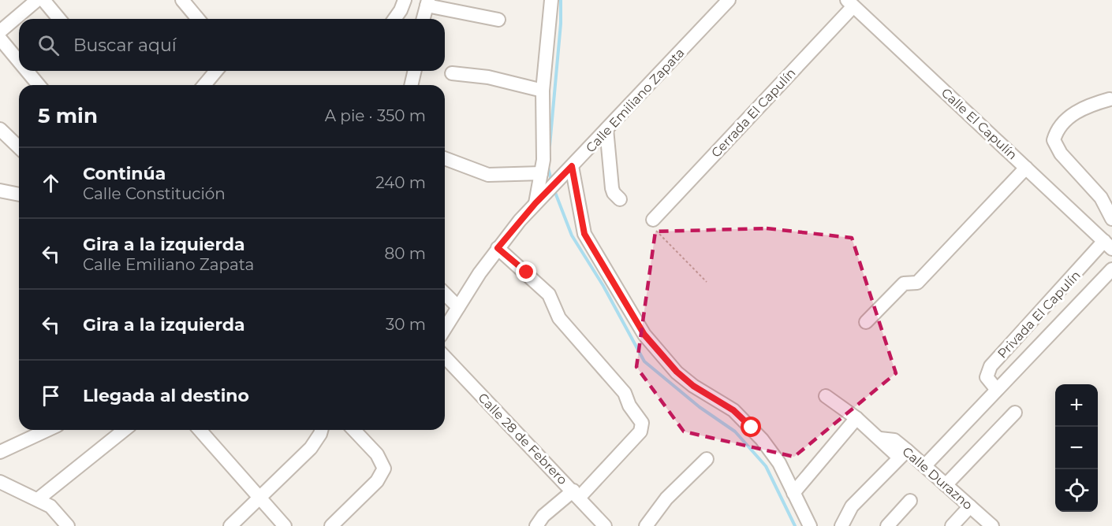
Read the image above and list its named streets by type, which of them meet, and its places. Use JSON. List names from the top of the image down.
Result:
{
  "streets": {
    "street": [
      "Calle Emiliano Zapata",
      "Cerrada El Capulín",
      "Calle El Capulín",
      "Privada El Capulín",
      "Calle 28 de Febrero",
      "Calle Durazno"
    ]
  },
  "crossings": [
    ["Cerrada El Capulín", "Calle El Capulín"],
    ["Calle El Capulín", "Privada El Capulín"]
  ],
  "page": {
    "search": "Buscar aquí",
    "heading": ["5 min", "A pie · 350 m"],
    "list": [
      ["Continúa", "Calle Constitución", "240 m"],
      ["Gira a la izquierda", "Calle Emiliano Zapata", "80 m"],
      ["Gira a la izquierda", "30 m"],
      "Llegada al destino"
    ],
    "map_buttons": ["+", "−"]
  }
}
